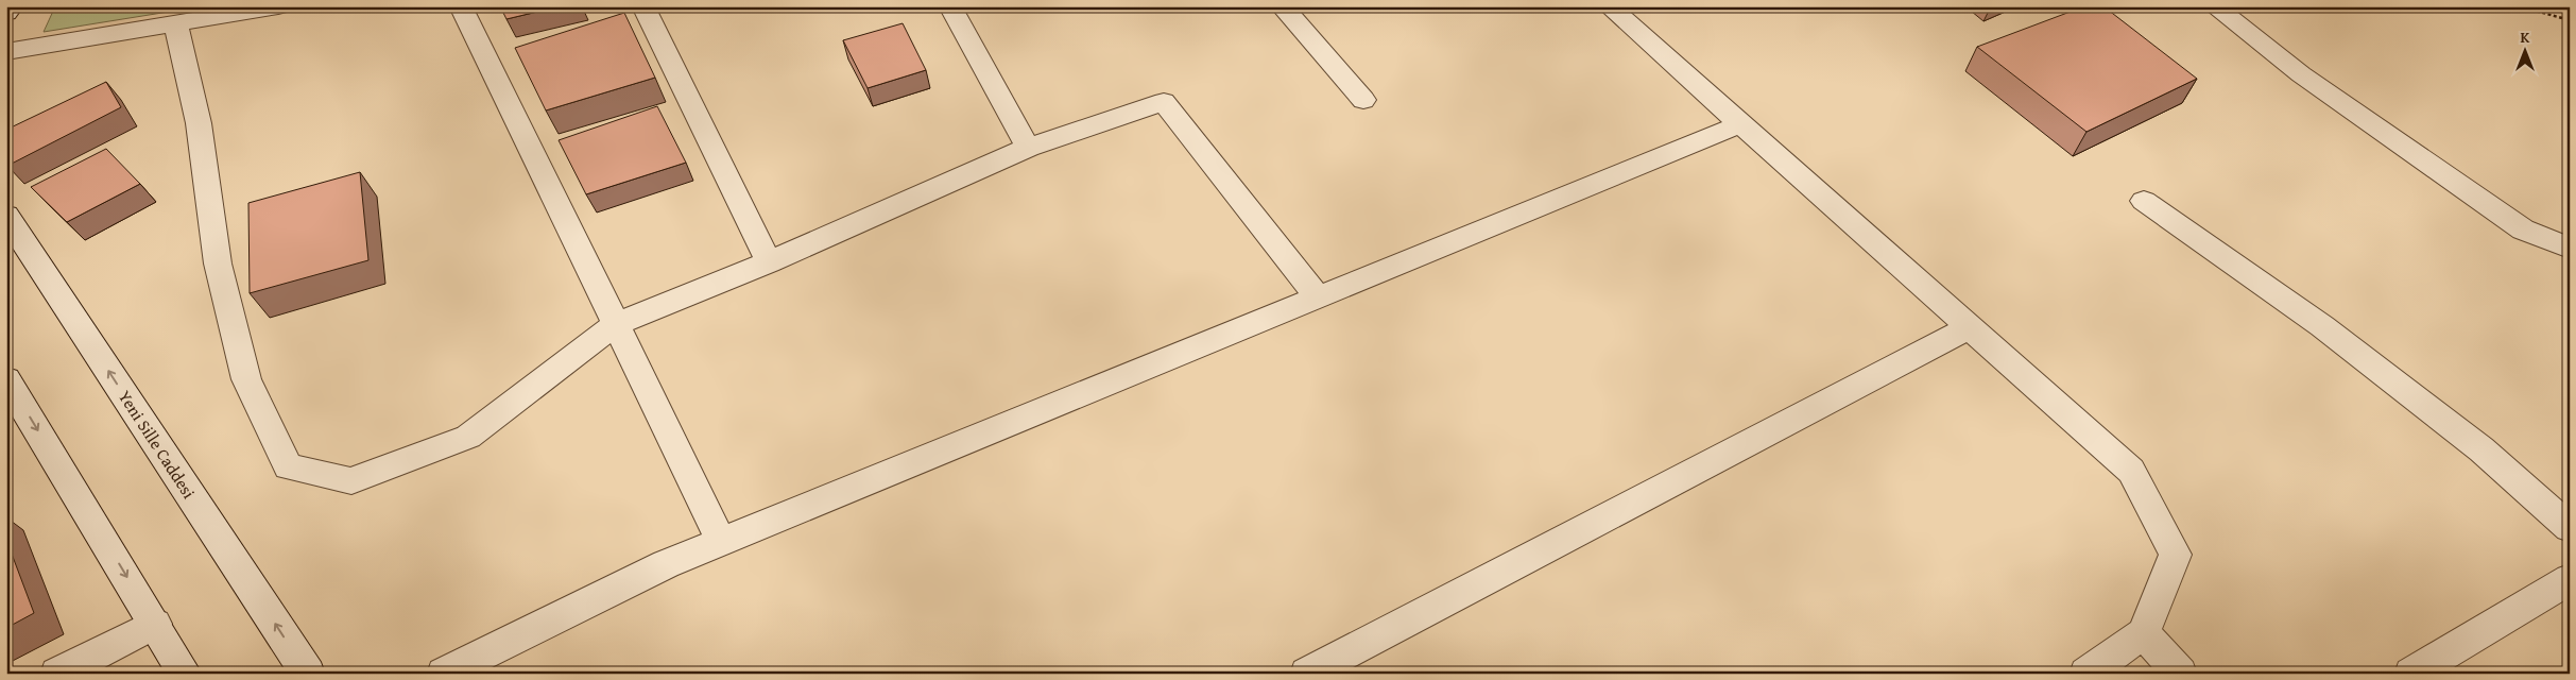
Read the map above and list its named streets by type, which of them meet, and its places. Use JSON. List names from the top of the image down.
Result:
{
  "streets": {
    "street": ["Yeni Sille Caddesi"]
  },
  "north": "top"
}
